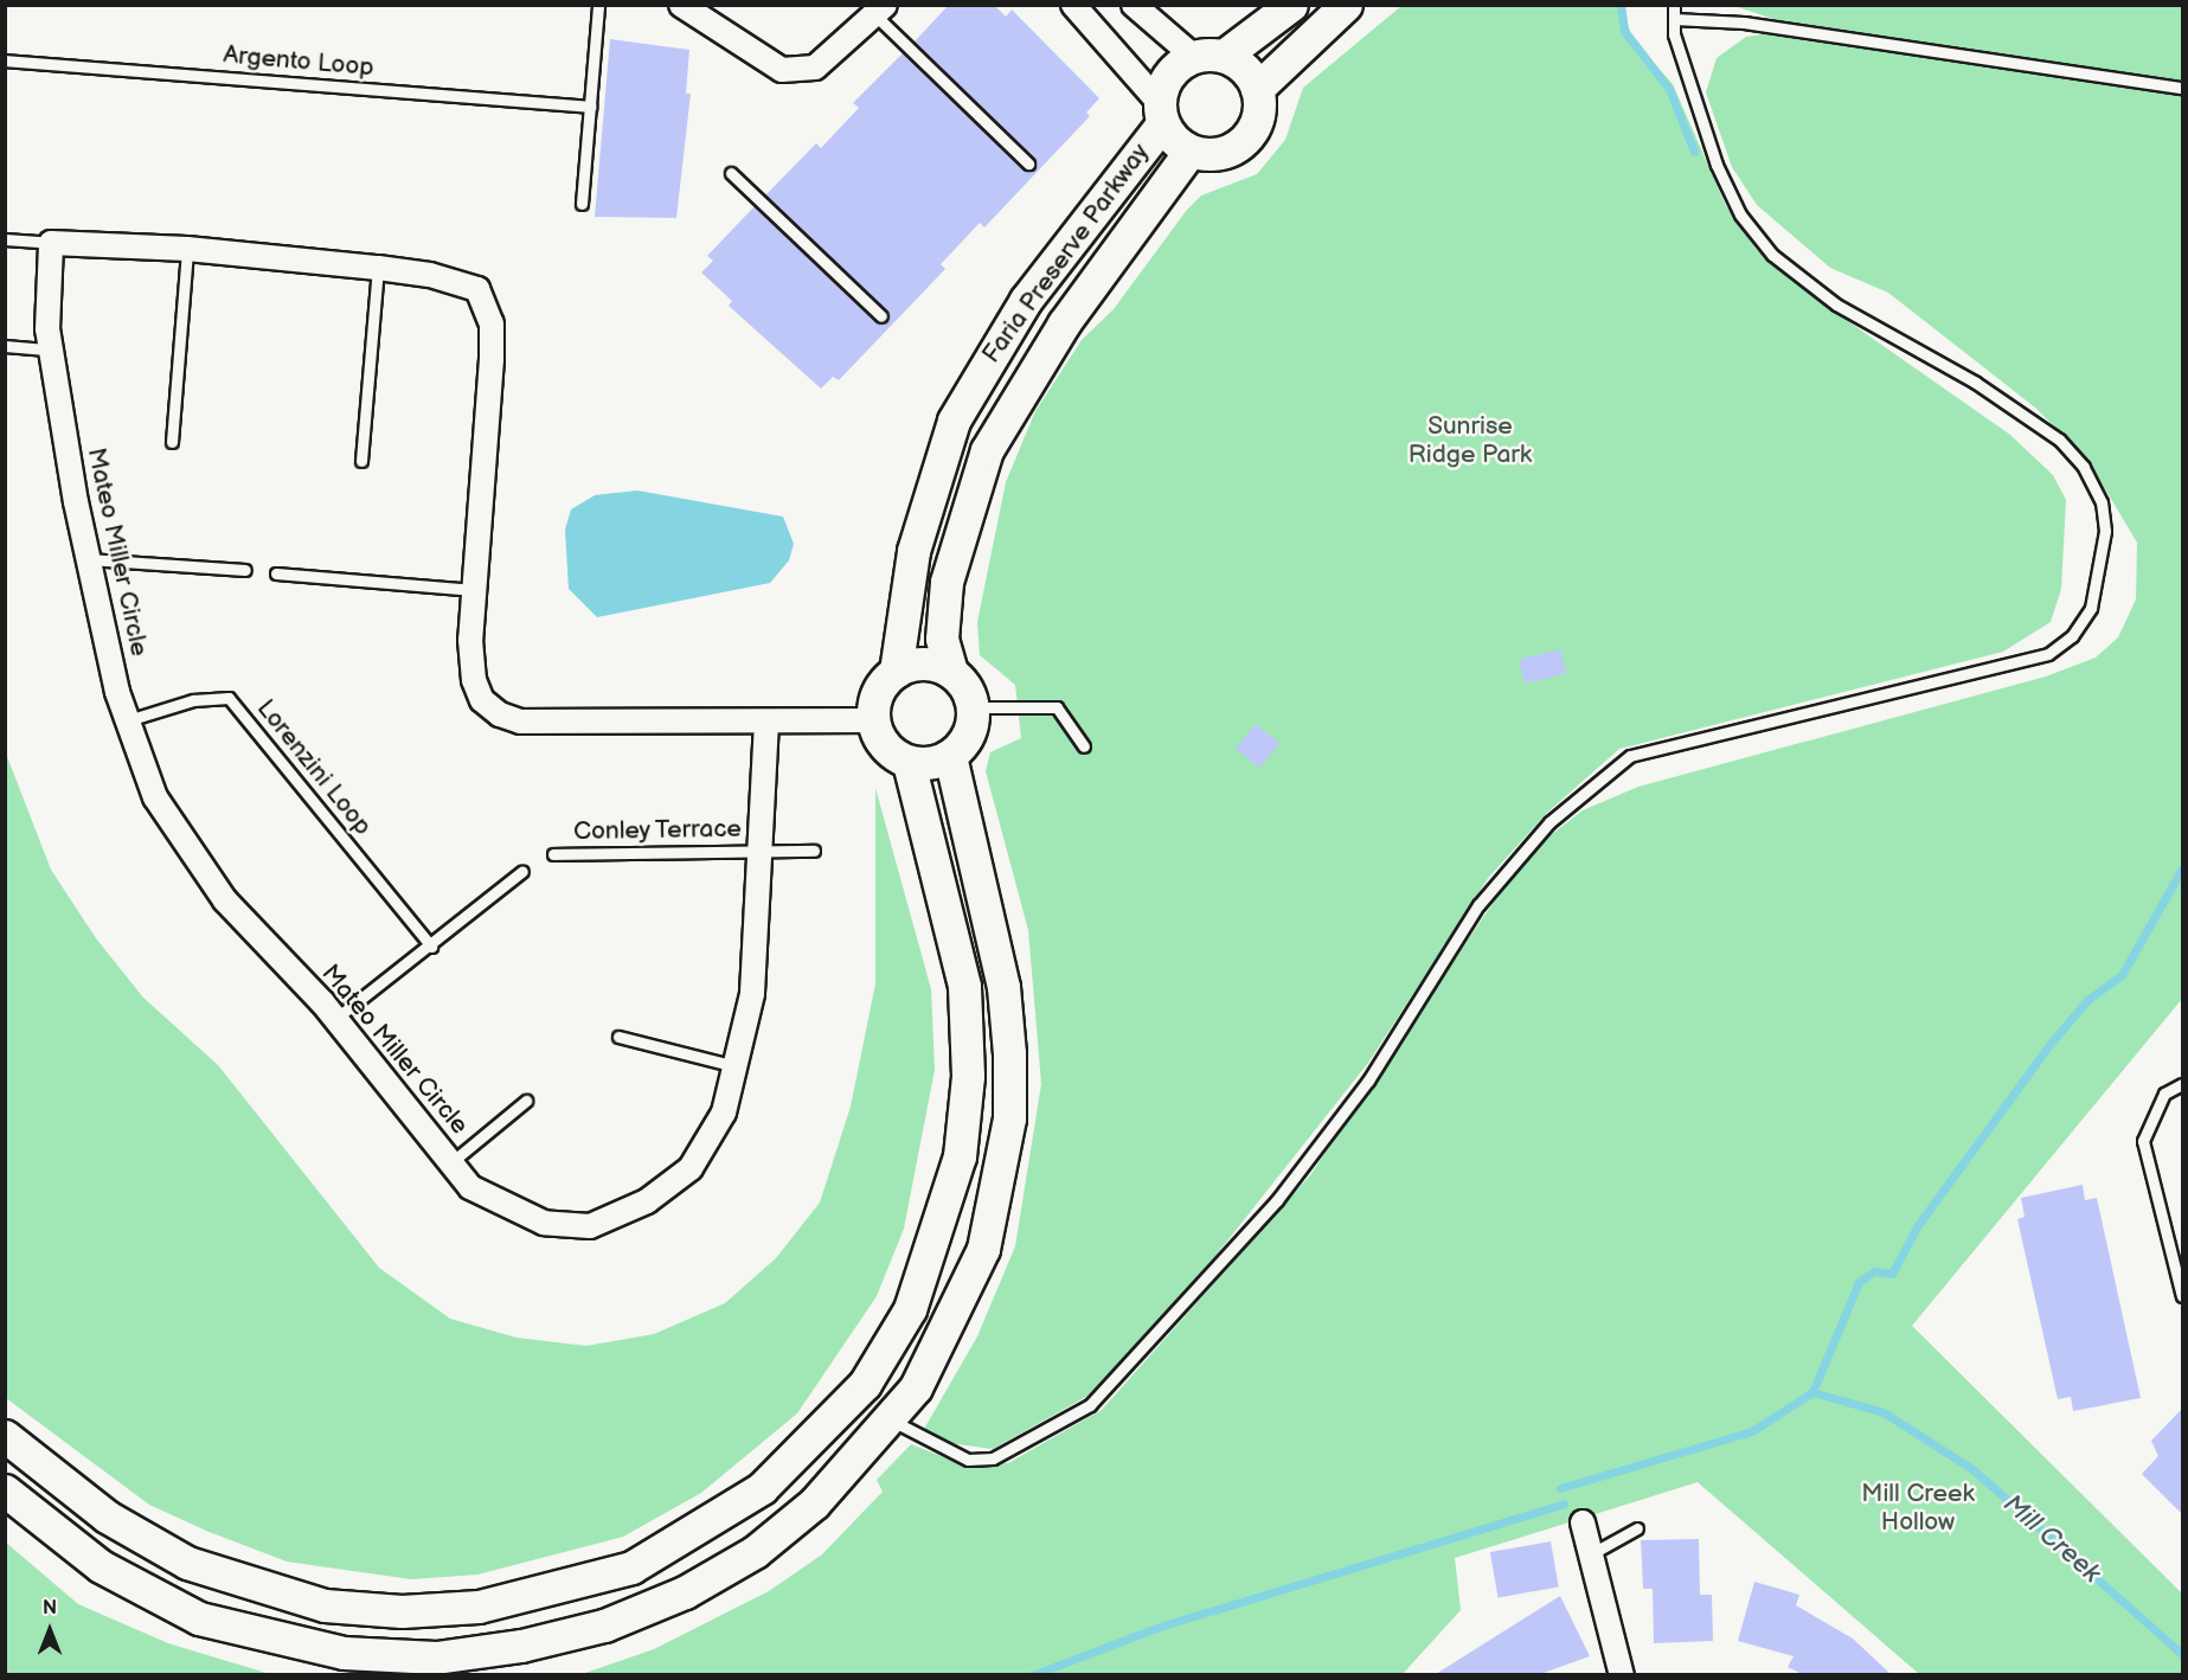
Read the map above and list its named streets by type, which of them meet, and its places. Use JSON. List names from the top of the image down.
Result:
{
  "streets": {
    "street": ["Faria Preserve Parkway", "Mateo Miller Circle"],
    "lane": ["Argento Loop", "Lorenzini Loop", "Conley Terrace"]
  },
  "crossings": [
    ["Mateo Miller Circle", "Lorenzini Loop"],
    ["Mateo Miller Circle", "Conley Terrace"]
  ],
  "water": ["Mill Creek"],
  "parks": ["Sunrise Ridge Park", "Mill Creek Hollow"],
  "north": "top"
}
